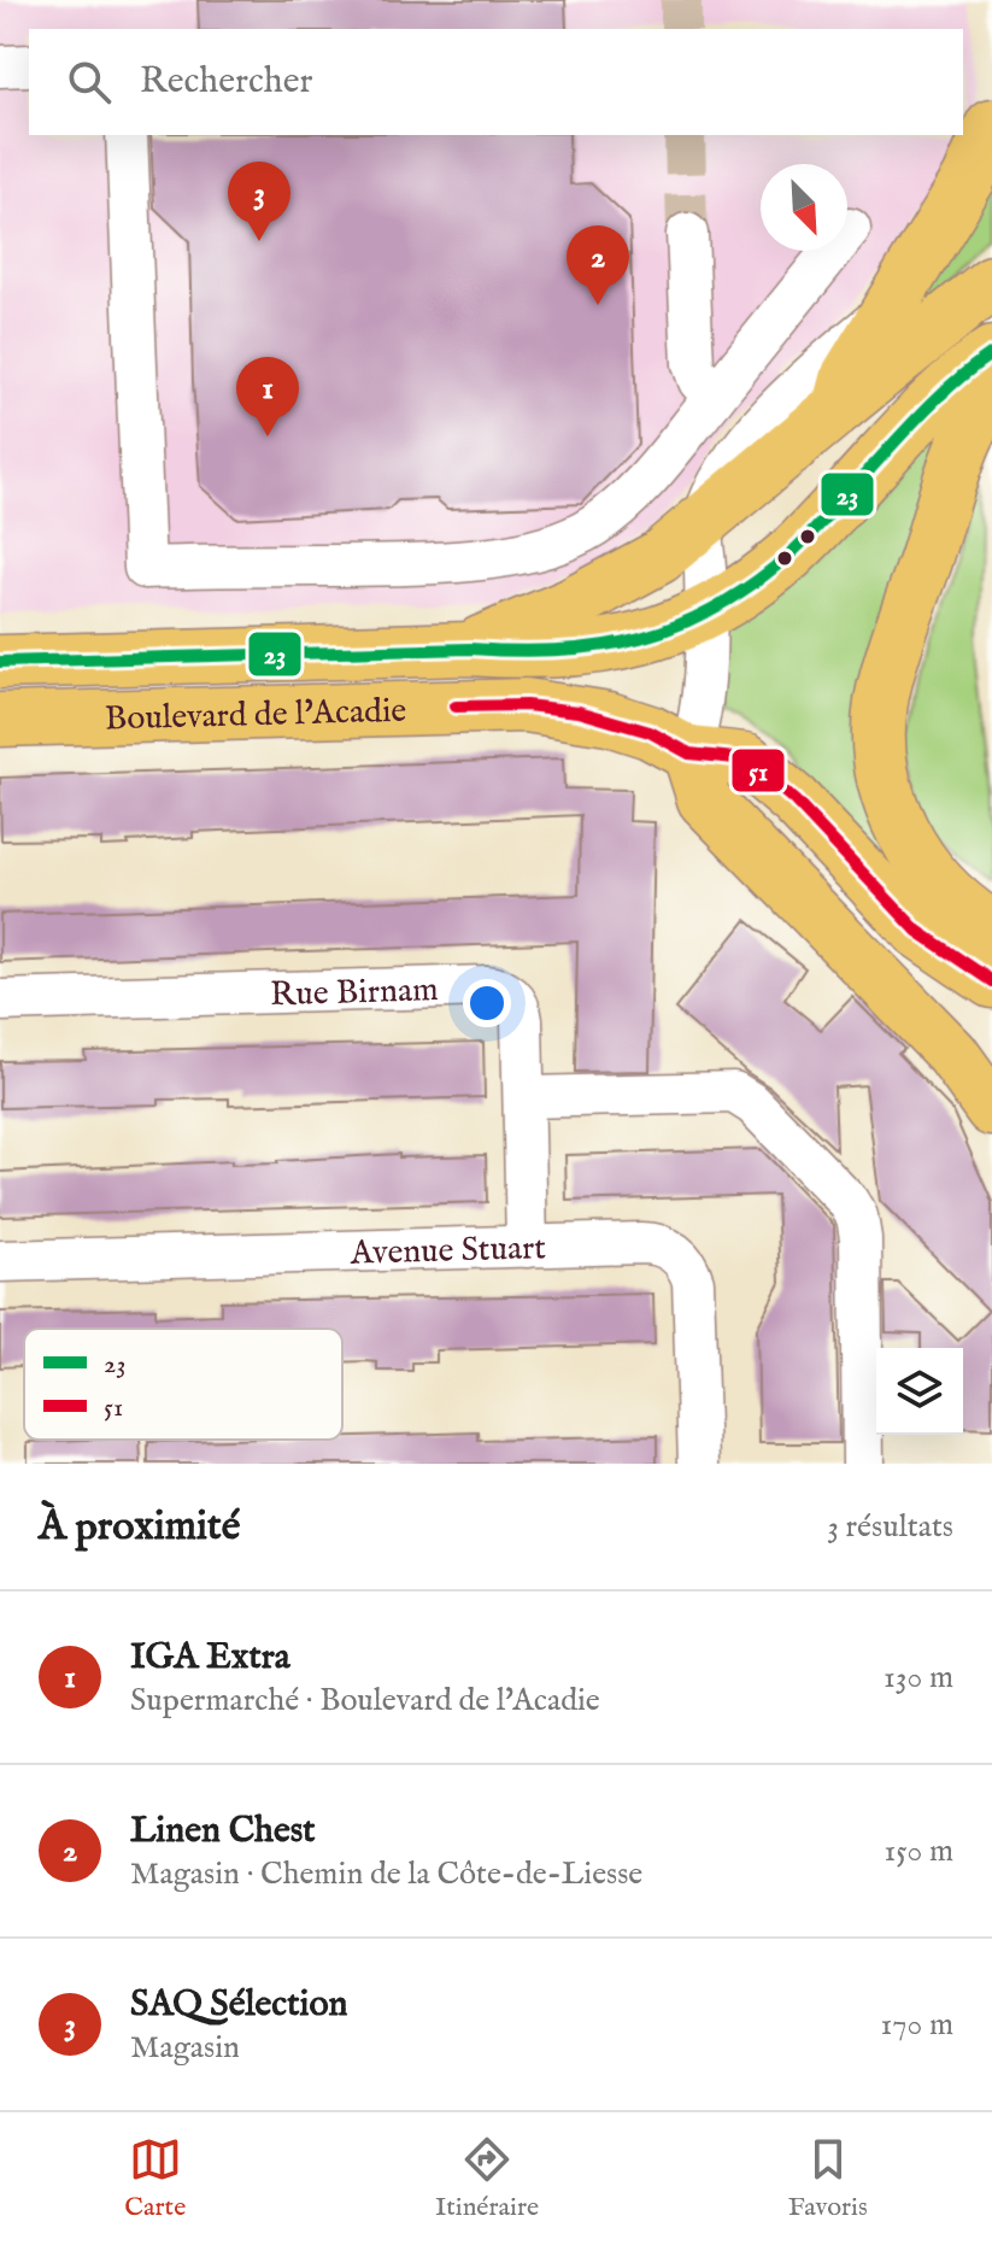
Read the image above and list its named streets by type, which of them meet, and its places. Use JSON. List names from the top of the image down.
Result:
{
  "streets": {
    "main road": ["Boulevard de l'Acadie"],
    "street": ["Rue Birnam", "Avenue Stuart"]
  },
  "crossings": [
    ["Rue Birnam", "Avenue Stuart"]
  ],
  "lines": ["transit line 23", "transit line 51"],
  "legend": ["23", "51"],
  "north": "bottom right",
  "page": {
    "search": "Rechercher",
    "pins": ["3", "2", "1"],
    "heading": ["À proximité", "3 résultats"],
    "list": [
      {
        "mark": "1",
        "name": "IGA Extra",
        "note": "Supermarché · Boulevard de l'Acadie",
        "value": "130 m"
      },
      {
        "mark": "2",
        "name": "Linen Chest",
        "note": "Magasin · Chemin de la Côte-de-Liesse",
        "value": "150 m"
      },
      {
        "mark": "3",
        "name": "SAQ Sélection",
        "note": "Magasin",
        "value": "170 m"
      }
    ],
    "nav": ["Carte", "Itinéraire", "Favoris"]
  }
}
